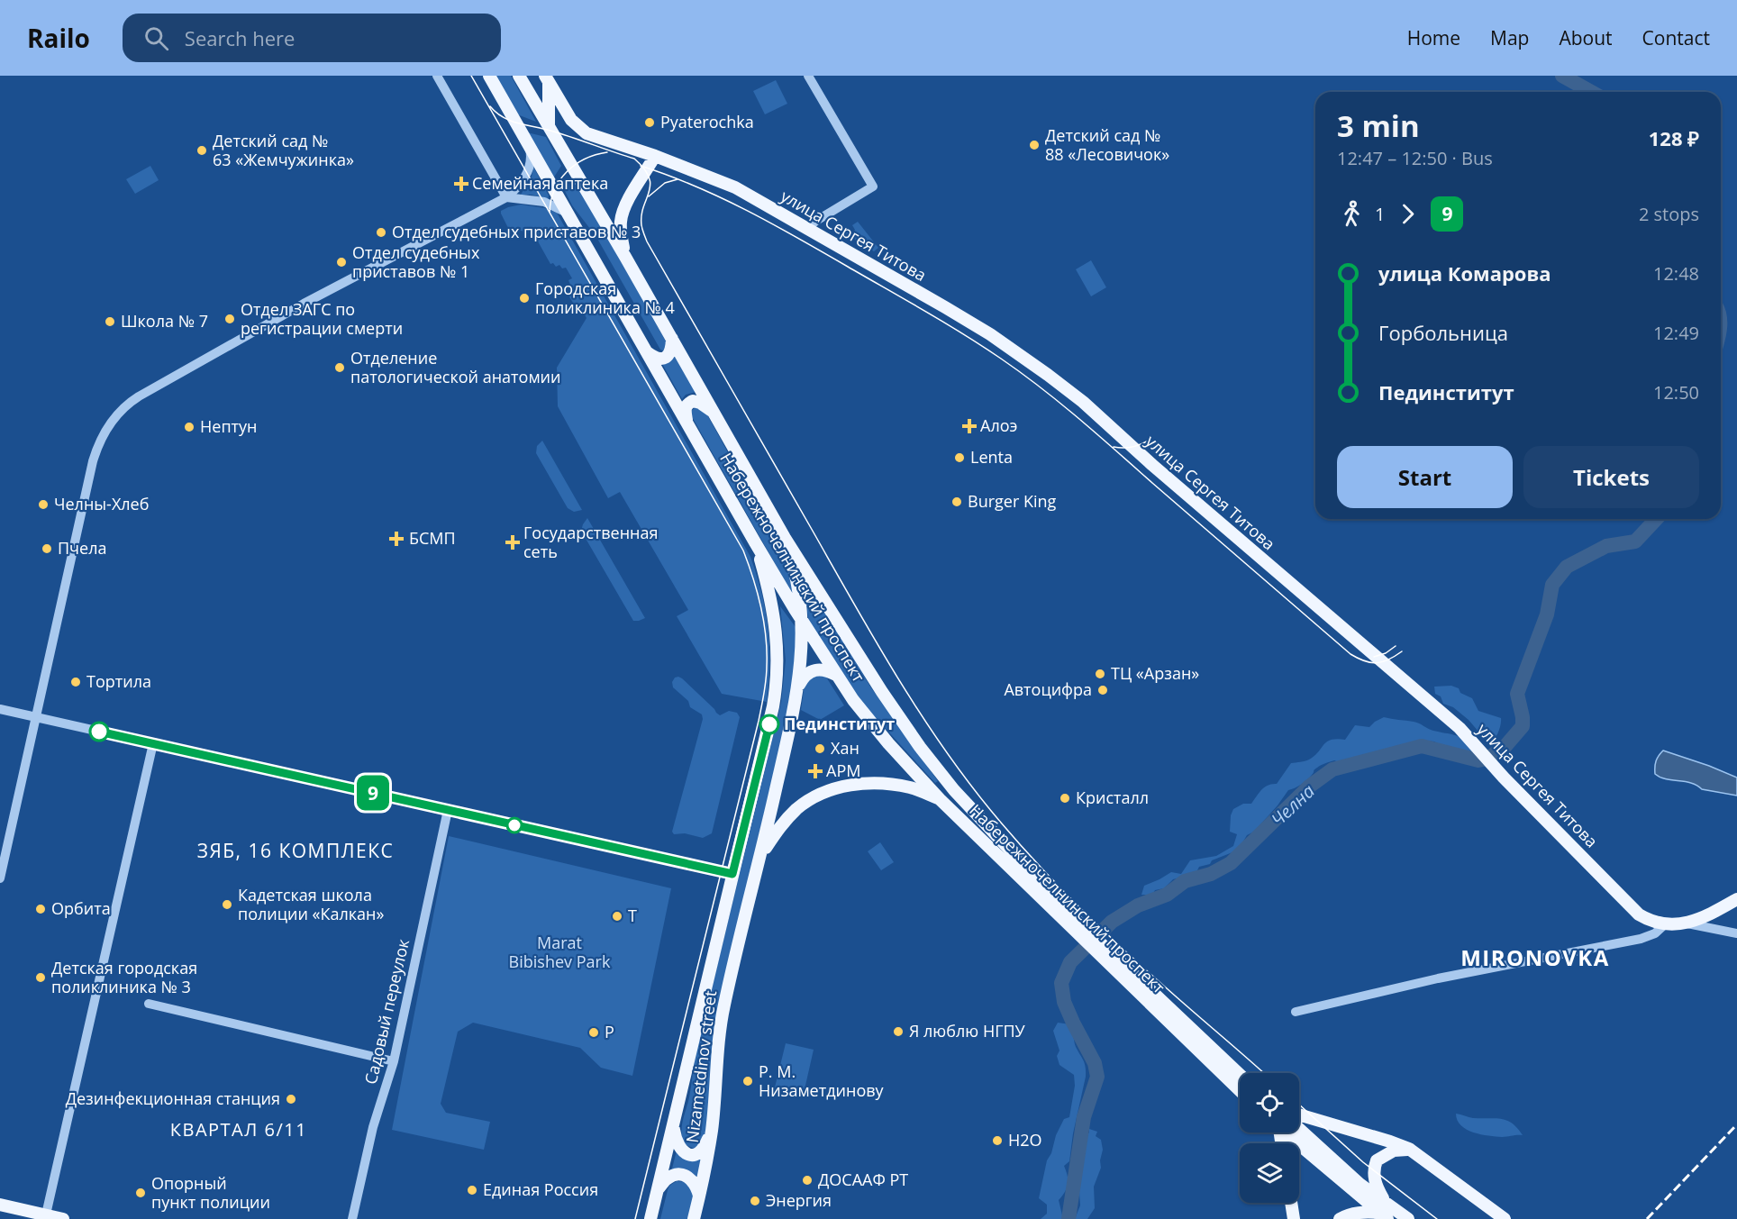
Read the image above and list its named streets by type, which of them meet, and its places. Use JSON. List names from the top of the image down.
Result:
{
  "streets": {
    "main road": ["улица Сергея Титова", "Набережночелнинский проспект", "Nizametdinov street"],
    "street": ["Садовый переулок"]
  },
  "crossings": [
    ["Набережночелнинский проспект", "Nizametdinov street"]
  ],
  "districts": ["ЗЯБ, 16 КОМПЛЕКС", "MIRONOVKA", "КВАРТАЛ 6/11"],
  "water": ["Челна"],
  "parks": ["Marat Bibishev Park"],
  "places": {
    "other": [
      "Pyaterochka",
      "Детский сад № 88 «Лесовичок»",
      "Детский сад № 63 «Жемчужинка»",
      "Отдел судебных приставов № 3",
      "Отдел судебных приставов № 1",
      "Городская поликлиника № 4",
      "Отдел ЗАГС по регистрации смерти",
      "Школа № 7",
      "Отделение патологической анатомии",
      "Нептун",
      "Lenta",
      "Burger King",
      "Челны-Хлеб",
      "Пчела",
      "ТЦ «Арзан»",
      "Тортила",
      "Автоцифра",
      "Пединститут",
      "Хан",
      "Кристалл",
      "Кадетская школа полиции «Калкан»",
      "Орбита",
      "Т",
      "Детская городская поликлиника № 3",
      "Я люблю НГПУ",
      "Р",
      "Р. М. Низаметдинову",
      "Дезинфекционная станция",
      "H2O",
      "ДОСААФ РТ",
      "Единая Россия",
      "Опорный пункт полиции",
      "Энергия"
    ],
    "health": [
      "Семейная аптека",
      "Алоэ",
      "БСМП",
      "Государственная сеть",
      "АРМ"
    ]
  },
  "lines": ["bus line 9"],
  "page": {
    "header": "Railo",
    "search": "Search here",
    "nav": [
      "Home",
      "Map",
      "About",
      "Contact"
    ],
    "on_map": "9",
    "heading": ["3 min", "12:47 – 12:50 · Bus", "128 ₽"],
    "legs": ["1", "9", "2 stops"],
    "list": [
      {
        "name": "улица Комарова",
        "value": "12:48"
      },
      {
        "name": "Горбольница",
        "value": "12:49"
      },
      {
        "name": "Пединститут",
        "value": "12:50"
      }
    ],
    "buttons": ["Start", "Tickets"]
  }
}
